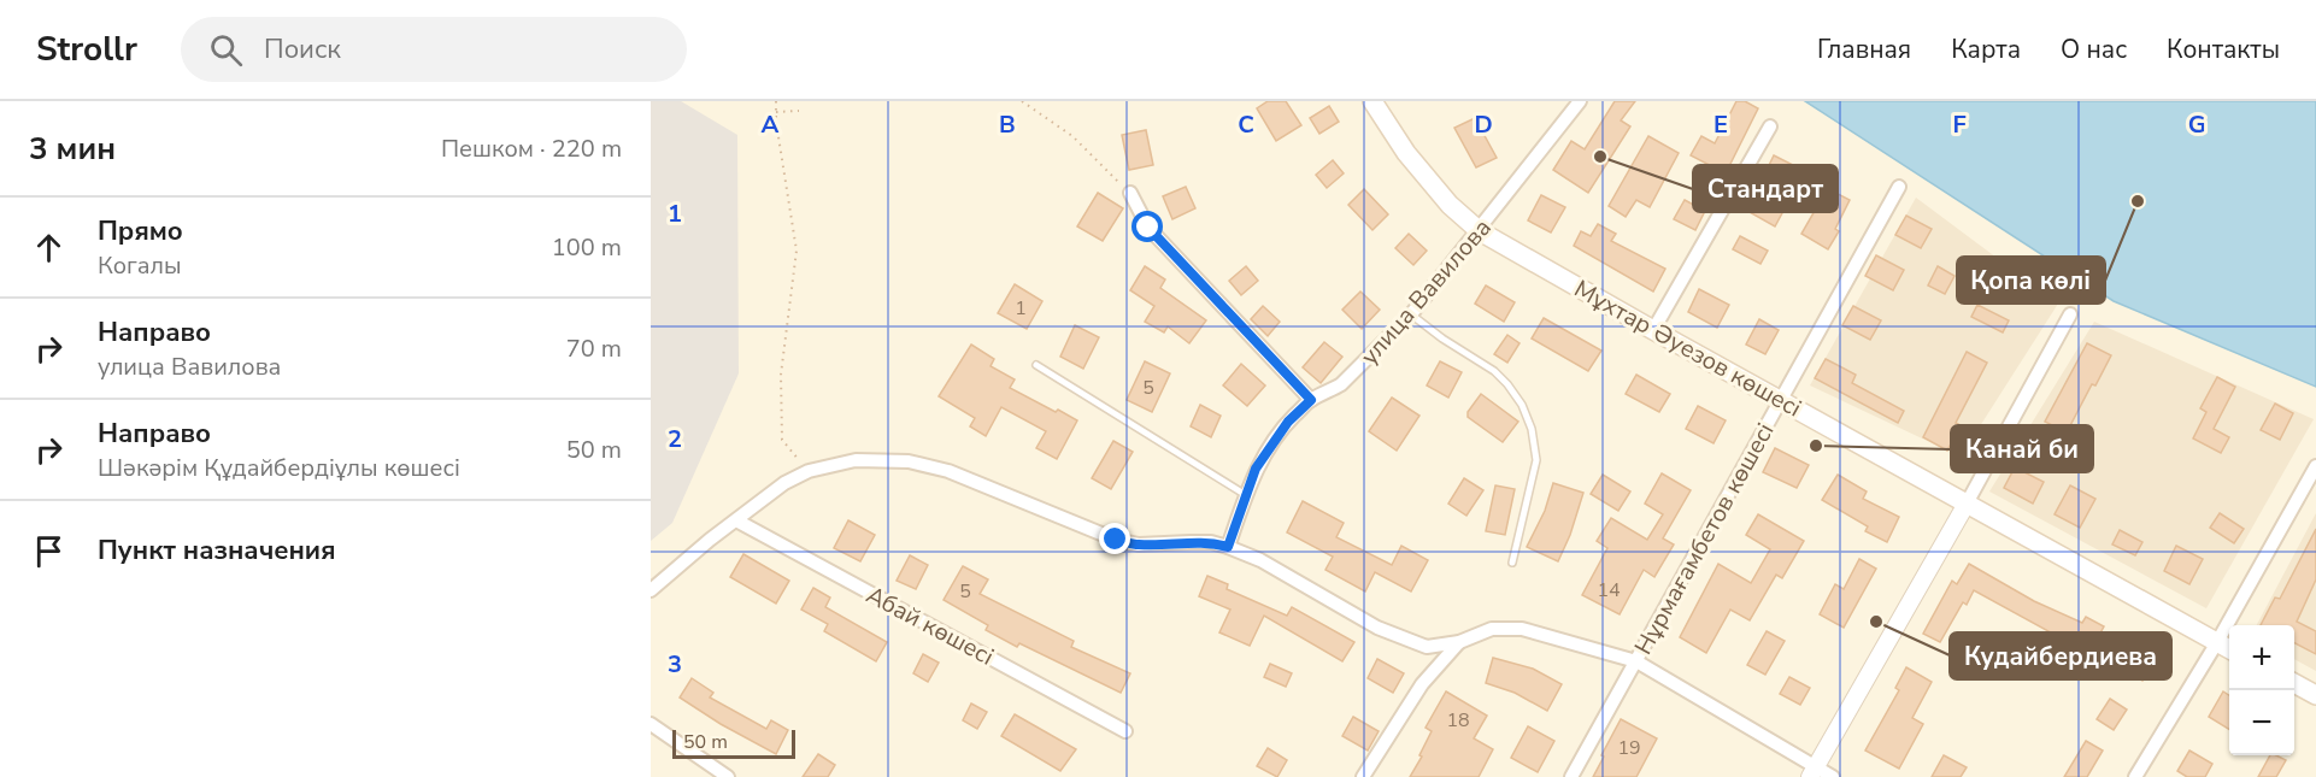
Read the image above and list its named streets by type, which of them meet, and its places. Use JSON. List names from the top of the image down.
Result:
{
  "streets": {
    "main road": ["Мұхтар Әуезов көшесі"],
    "street": ["улица Вавилова", "Нұрмағамбетов көшесі", "Абай көшесі"]
  },
  "crossings": [
    ["улица Вавилова", "Мұхтар Әуезов көшесі"],
    ["Мұхтар Әуезов көшесі", "Нұрмағамбетов көшесі"]
  ],
  "places": [
    "Стандарт",
    "Қопа көлі",
    "Канай би",
    "Кудайбердиева"
  ],
  "house_numbers": [
    "1",
    "5",
    "14",
    "5",
    "18",
    "19"
  ],
  "scale_bar": "50 m",
  "page": {
    "header": "Strollr",
    "search": "Поиск",
    "nav": [
      "Главная",
      "Карта",
      "О нас",
      "Контакты"
    ],
    "heading": ["3 мин", "Пешком · 220 m"],
    "list": [
      ["Прямо", "Когалы", "100 m"],
      ["Направо", "улица Вавилова", "70 m"],
      ["Направо", "Шәкәрім Құдайбердіұлы көшесі", "50 m"],
      "Пункт назначения"
    ],
    "map_buttons": ["+", "−"],
    "scale": "50 m"
  },
  "grid": {
    "columns": [
      "A",
      "B",
      "C",
      "D",
      "E",
      "F",
      "G"
    ],
    "rows": ["1", "2", "3"]
  }
}
